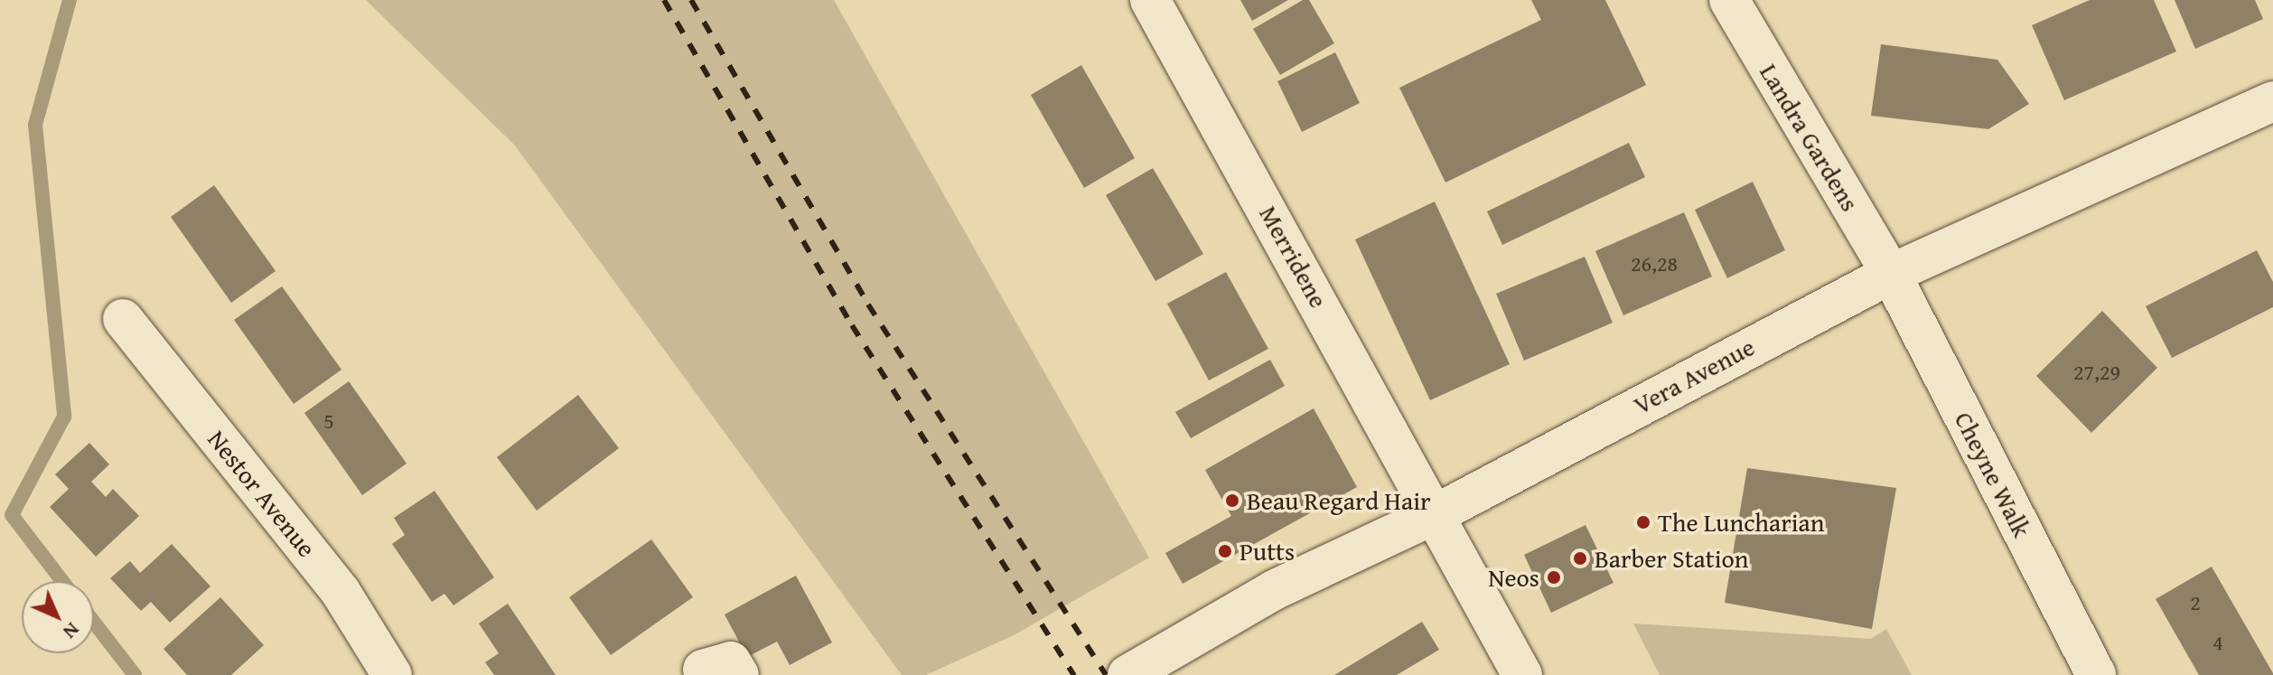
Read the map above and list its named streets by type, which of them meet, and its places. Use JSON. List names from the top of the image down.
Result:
{
  "streets": {
    "street": [
      "Landra Gardens",
      "Merridene",
      "Vera Avenue",
      "Cheyne Walk",
      "Nestor Avenue"
    ]
  },
  "crossings": [
    ["Landra Gardens", "Vera Avenue"],
    ["Landra Gardens", "Cheyne Walk"],
    ["Merridene", "Vera Avenue"],
    ["Vera Avenue", "Cheyne Walk"]
  ],
  "places": [
    "Beau Regard Hair",
    "The Luncharian",
    "Putts",
    "Barber Station",
    "Neos"
  ],
  "house_numbers": [
    "26,28",
    "27,29",
    "5",
    "2",
    "4"
  ],
  "north": "bottom right"
}
